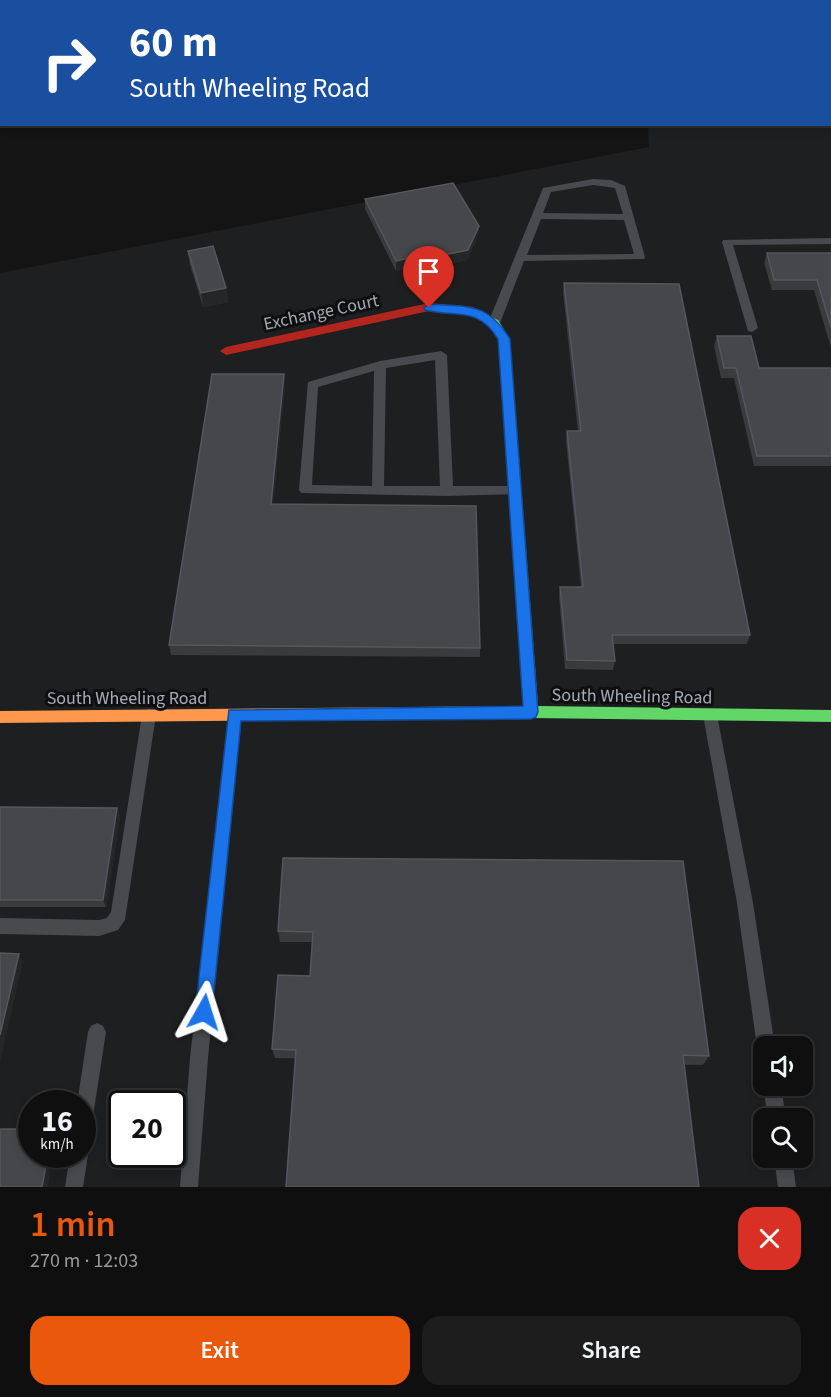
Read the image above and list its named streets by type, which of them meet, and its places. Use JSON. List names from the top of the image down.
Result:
{
  "streets": {
    "street": ["Exchange Court", "South Wheeling Road"]
  },
  "page": {
    "turn": ["60 m", "South Wheeling Road"],
    "speed": "16 km/h",
    "limit": "20",
    "heading": ["1 min", "270 m · 12:03"],
    "buttons": ["Exit", "Share"]
  }
}
